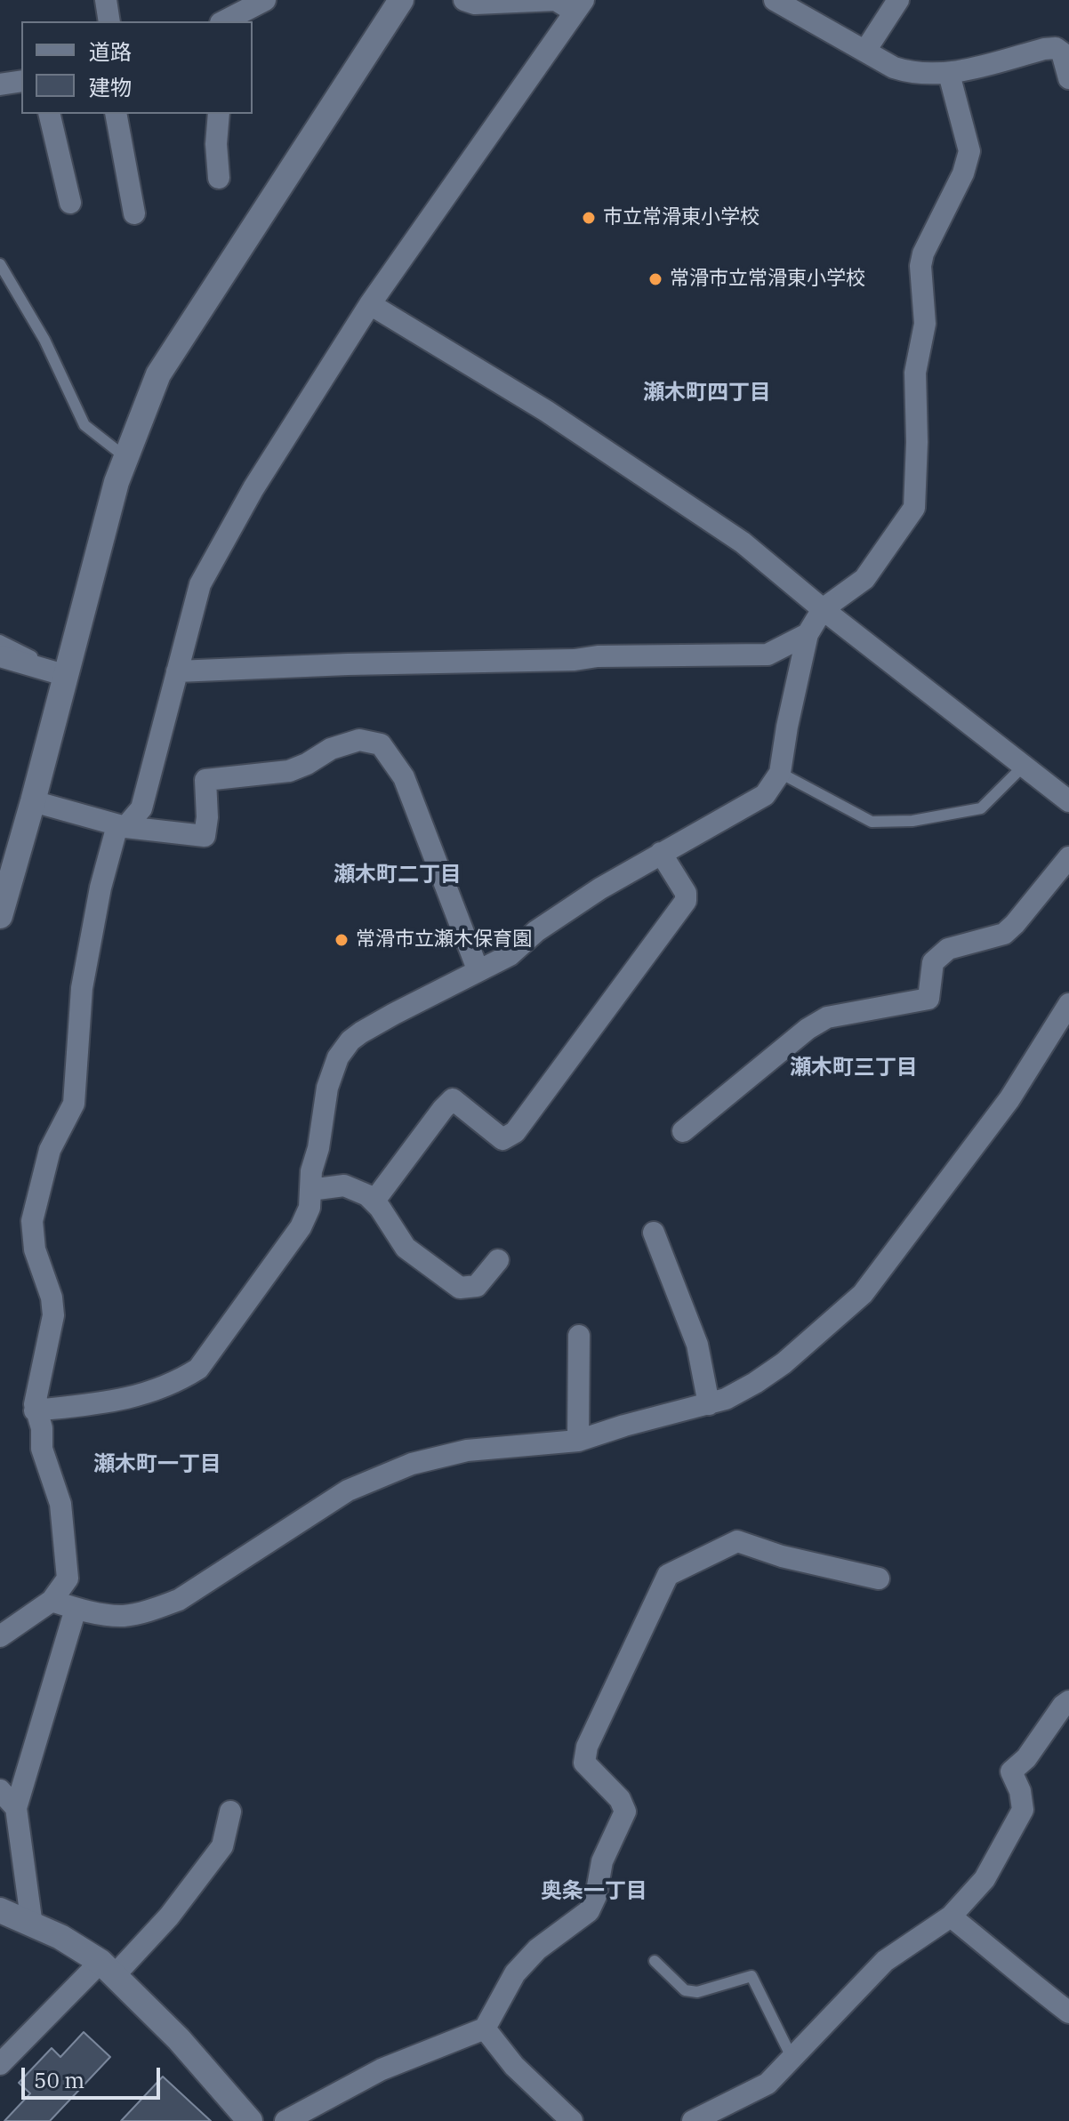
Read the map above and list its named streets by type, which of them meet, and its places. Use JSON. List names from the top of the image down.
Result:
{
  "districts": [
    "瀬木町四丁目",
    "瀬木町二丁目",
    "瀬木町三丁目",
    "瀬木町一丁目",
    "奥条一丁目"
  ],
  "places": ["市立常滑東小学校", "常滑市立常滑東小学校", "常滑市立瀬木保育園"],
  "legend": ["道路", "建物"],
  "scale_bar": "50 m"
}
